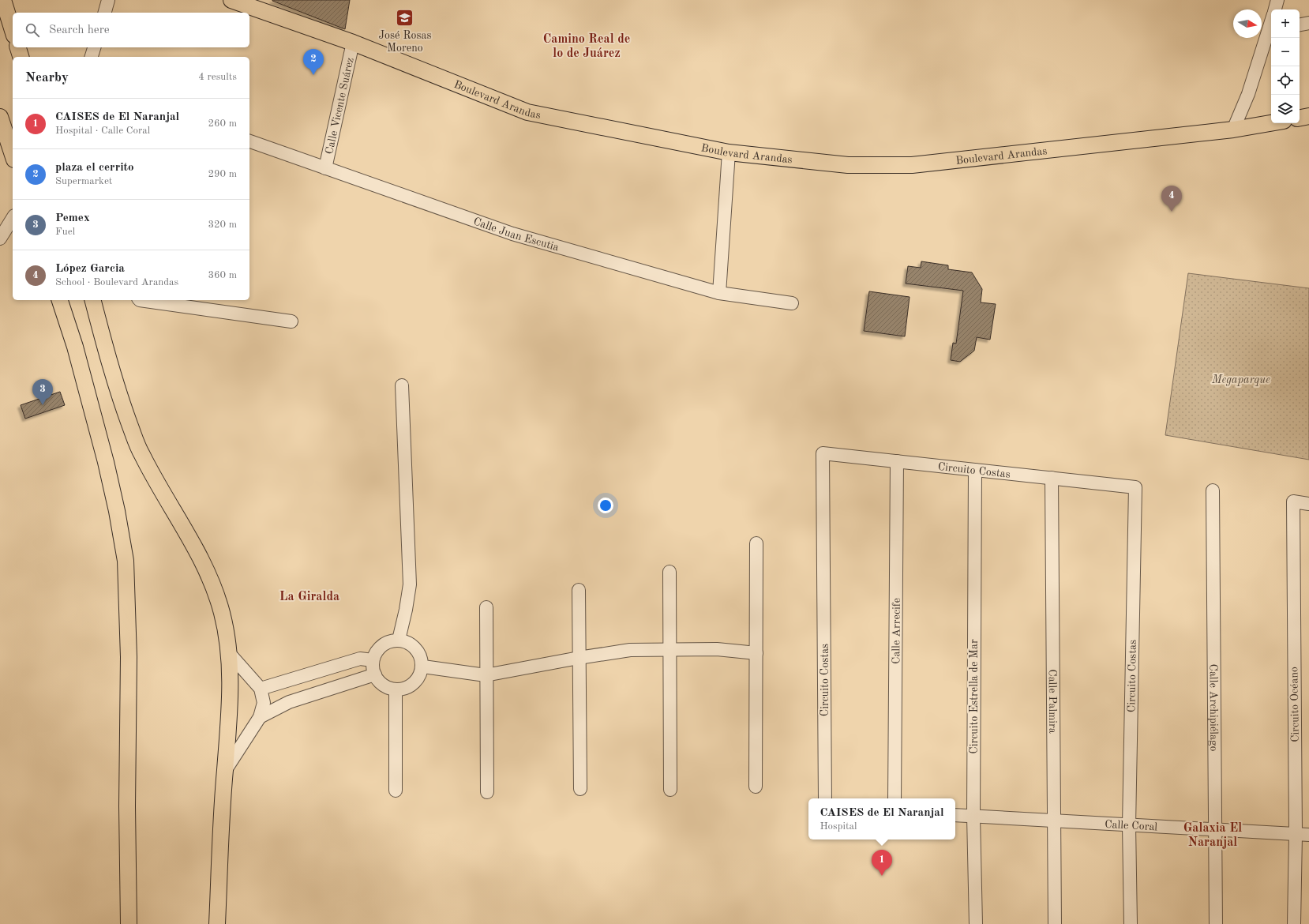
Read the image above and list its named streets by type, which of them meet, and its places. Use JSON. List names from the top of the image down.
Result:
{
  "streets": {
    "main road": ["Boulevard Arandas"],
    "street": [
      "Calle Vicente Suárez",
      "Calle Juan Escutia",
      "Circuito Costas",
      "Calle Arrecife",
      "Circuito Estrella de Mar",
      "Calle Palmira",
      "Circuito Océano",
      "Calle Archipiélago",
      "Calle Coral"
    ]
  },
  "crossings": [
    ["Boulevard Arandas", "Calle Vicente Suárez"],
    ["Calle Vicente Suárez", "Calle Juan Escutia"],
    ["Circuito Costas", "Calle Arrecife"],
    ["Circuito Costas", "Circuito Estrella de Mar"],
    ["Circuito Costas", "Calle Palmira"],
    ["Circuito Costas", "Calle Coral"],
    ["Circuito Estrella de Mar", "Calle Coral"],
    ["Calle Palmira", "Calle Coral"],
    ["Circuito Océano", "Calle Coral"],
    ["Calle Archipiélago", "Calle Coral"]
  ],
  "districts": ["Camino Real de lo de Juárez", "La Giralda", "Galaxia El Naranjal"],
  "parks": ["Megaparque"],
  "places": {
    "school or university": ["José Rosas Moreno"]
  },
  "north": "right",
  "page": {
    "map_buttons": ["+", "−"],
    "search": "Search here",
    "pins": [
      "2",
      "4",
      "3",
      "1"
    ],
    "heading": ["Nearby", "4 results"],
    "list": [
      {
        "mark": "1",
        "name": "CAISES de El Naranjal",
        "note": "Hospital · Calle Coral",
        "value": "260 m"
      },
      {
        "mark": "2",
        "name": "plaza el cerrito",
        "note": "Supermarket",
        "value": "290 m"
      },
      {
        "mark": "3",
        "name": "Pemex",
        "note": "Fuel",
        "value": "320 m"
      },
      {
        "mark": "4",
        "name": "López Garcia",
        "note": "School · Boulevard Arandas",
        "value": "360 m"
      }
    ],
    "popup": ["CAISES de El Naranjal", "Hospital"]
  }
}
